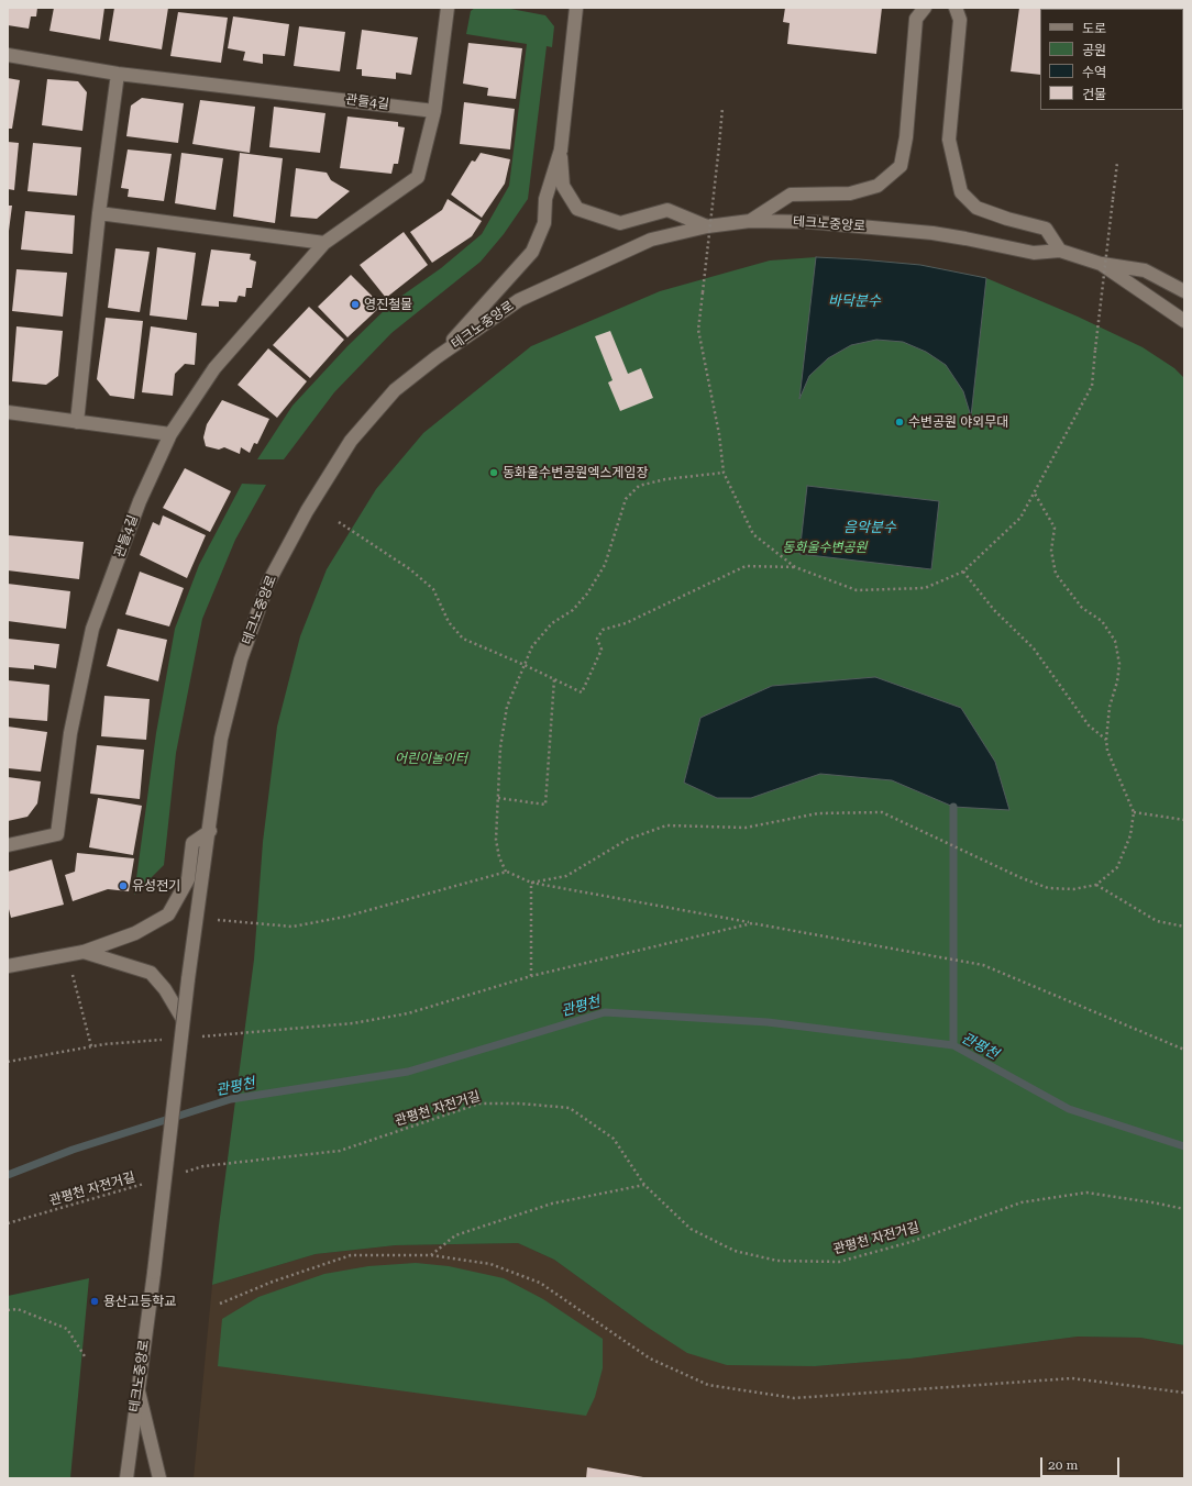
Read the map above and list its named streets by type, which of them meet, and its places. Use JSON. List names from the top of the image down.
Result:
{
  "streets": {
    "main road": ["관들4길", "테크노중앙로"],
    "path": ["관평천 자전거길"]
  },
  "water": ["바닥분수", "음악분수", "관평천"],
  "parks": ["동화울수변공원", "어린이놀이터"],
  "places": [
    "영진철물",
    "수변공원 야외무대",
    "동화울수변공원엑스게임장",
    "유성전기",
    "용산고등학교"
  ],
  "legend": [
    "도로",
    "공원",
    "수역",
    "건물"
  ],
  "scale_bar": "20 m"
}
